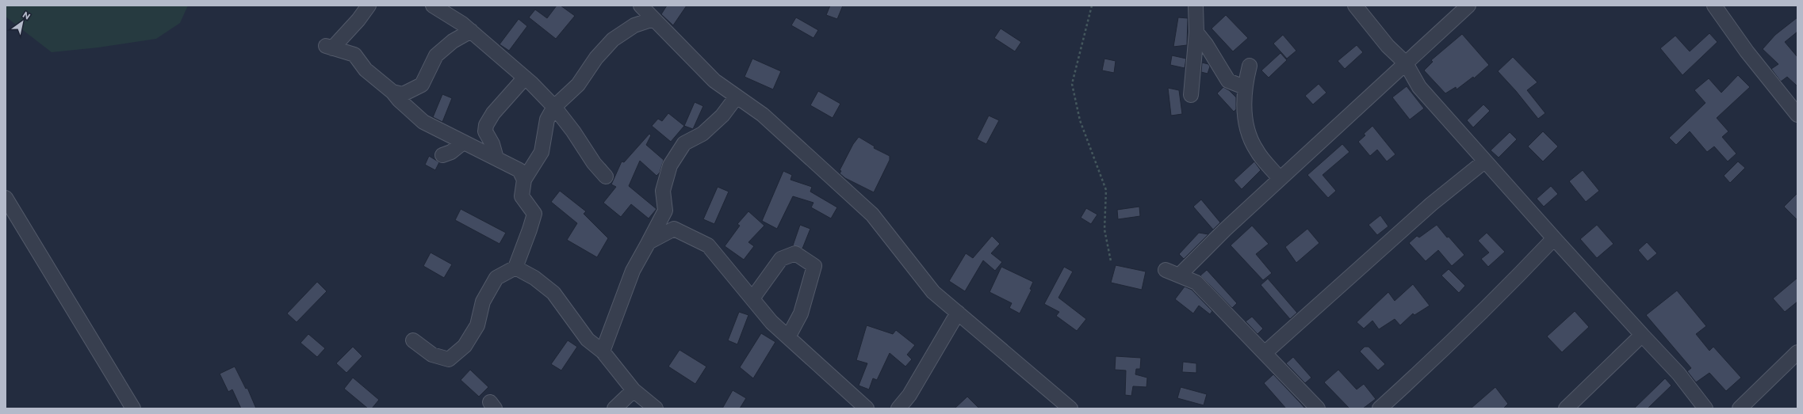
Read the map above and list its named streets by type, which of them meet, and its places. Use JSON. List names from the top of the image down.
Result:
{
  "north": "top right"
}
